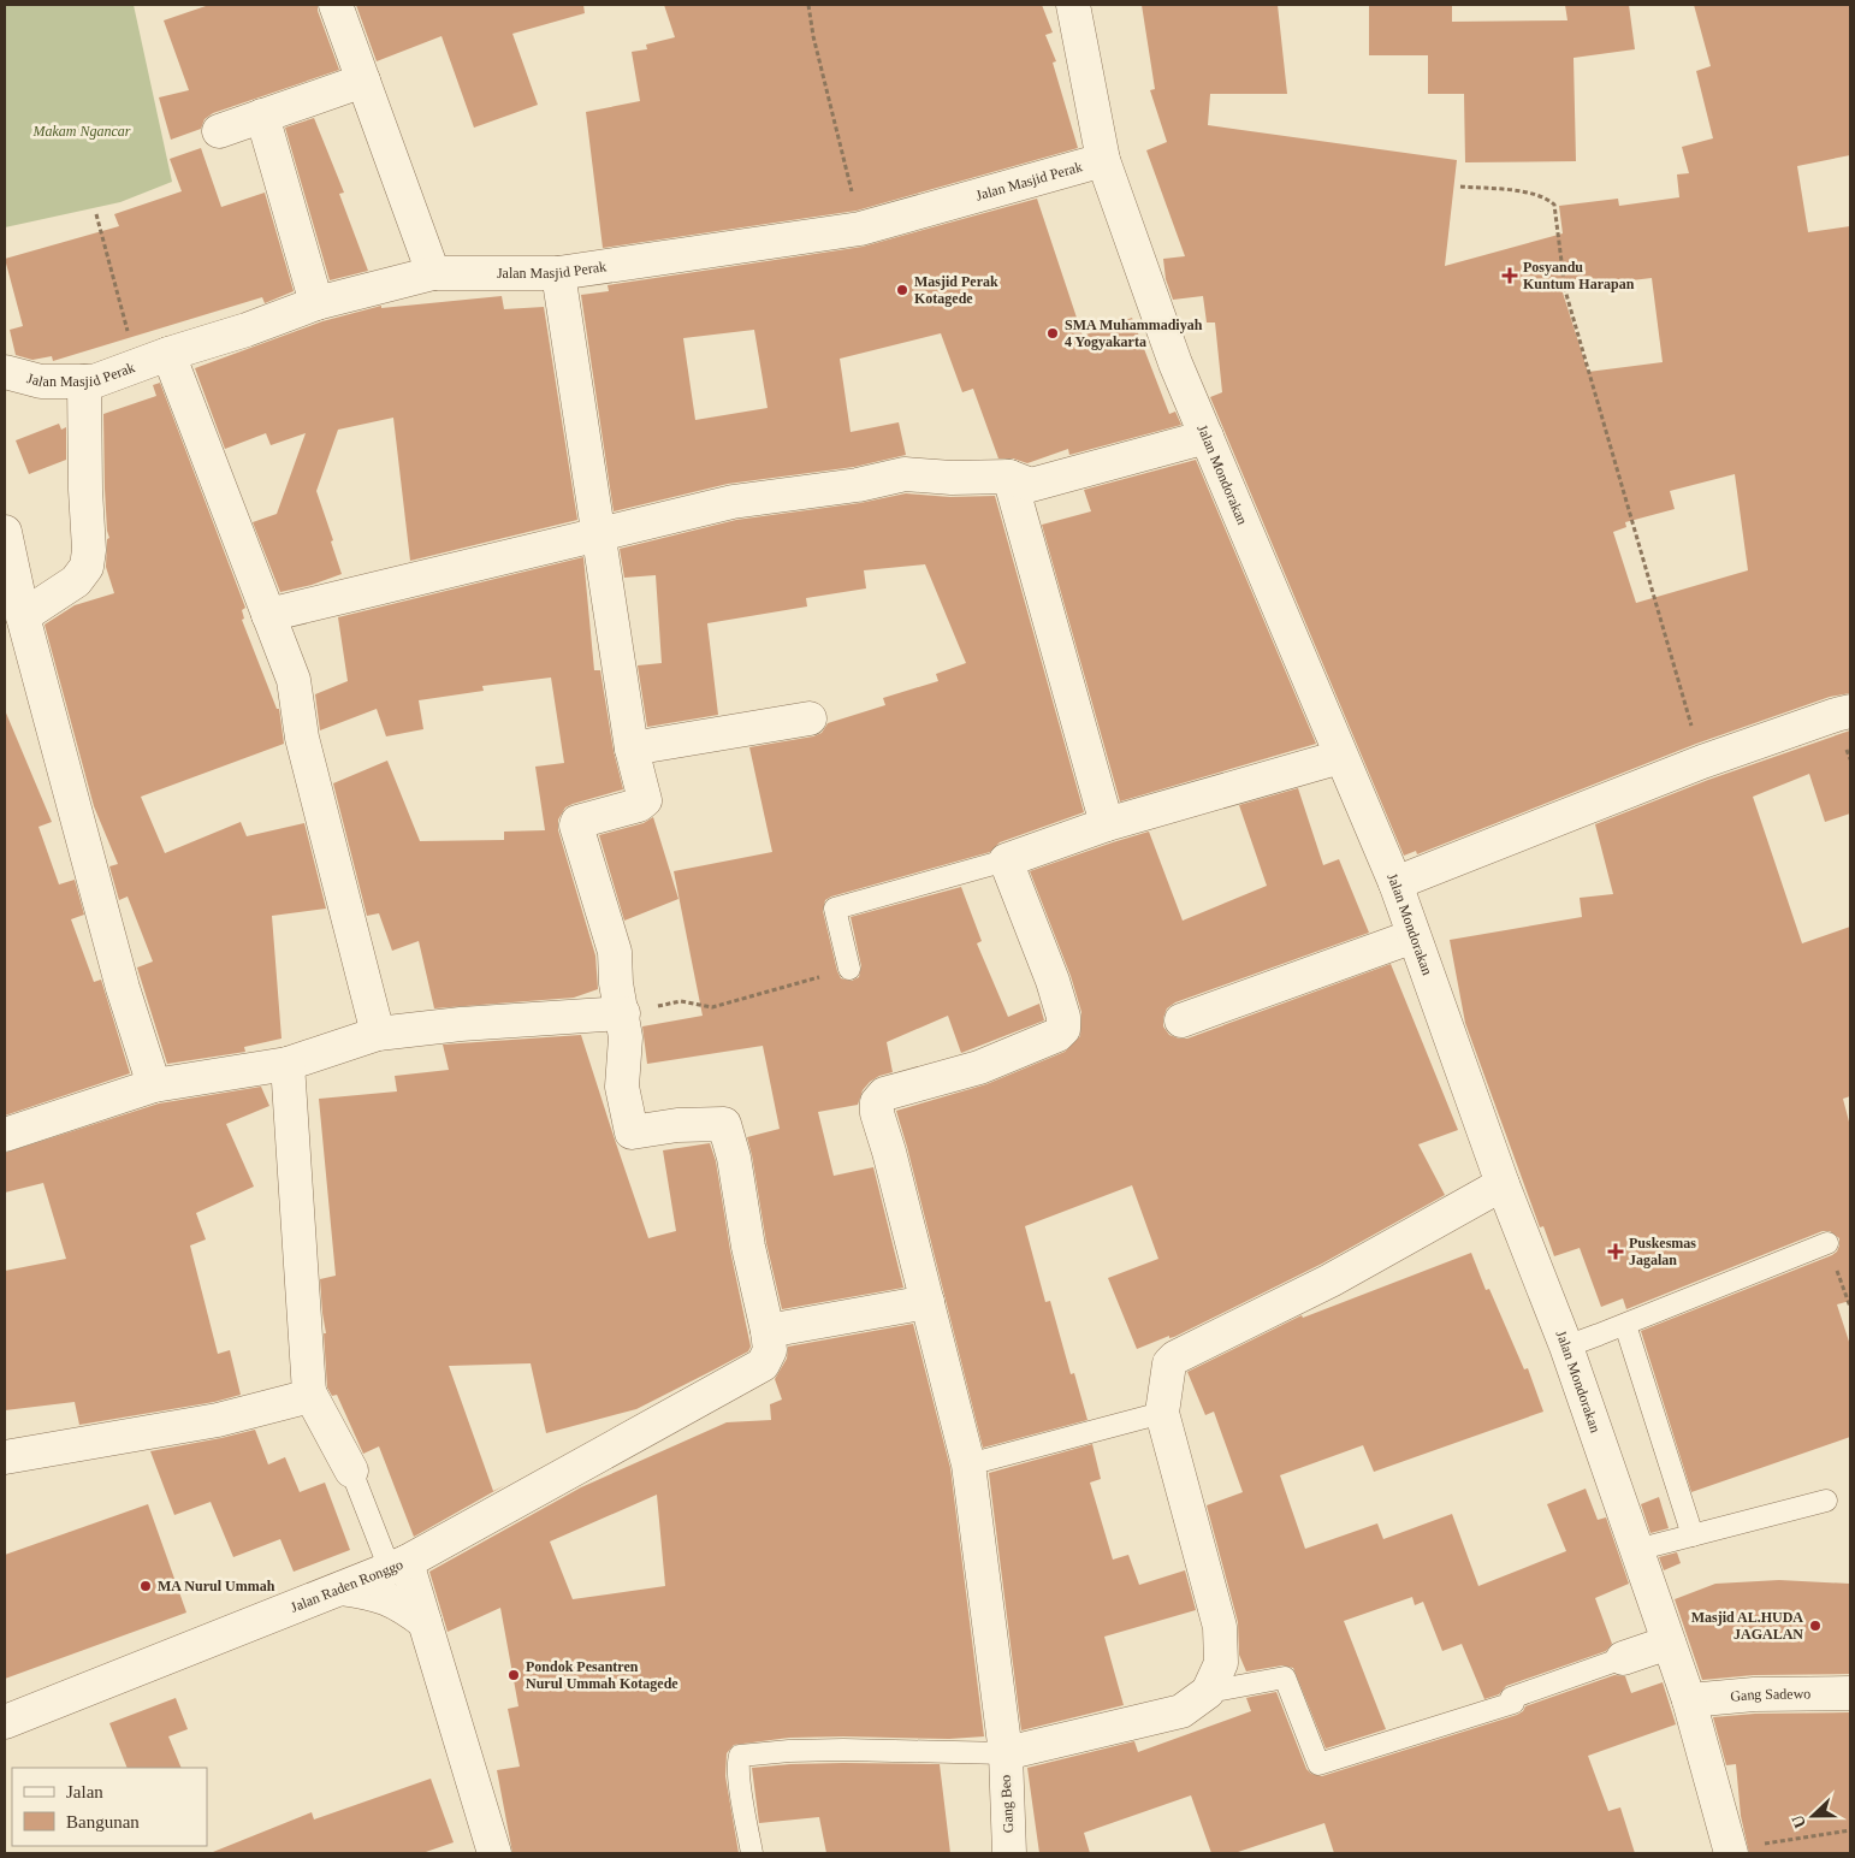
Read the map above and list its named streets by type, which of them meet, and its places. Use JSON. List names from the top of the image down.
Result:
{
  "streets": {
    "street": [
      "Jalan Masjid Perak",
      "Jalan Mondorakan",
      "Jalan Raden Ronggo",
      "Gang Sadewo",
      "Gang Beo"
    ]
  },
  "crossings": [
    ["Jalan Masjid Perak", "Jalan Mondorakan"],
    ["Jalan Mondorakan", "Gang Sadewo"]
  ],
  "parks": ["Makam Ngancar"],
  "places": {
    "health": ["Posyandu Kuntum Harapan", "Puskesmas Jagalan"],
    "other": [
      "Masjid Perak Kotagede",
      "SMA Muhammadiyah 4 Yogyakarta",
      "MA Nurul Ummah",
      "Masjid AL.HUDA JAGALAN",
      "Pondok Pesantren Nurul Ummah Kotagede"
    ]
  },
  "legend": ["Jalan", "Bangunan"],
  "north": "left"
}
